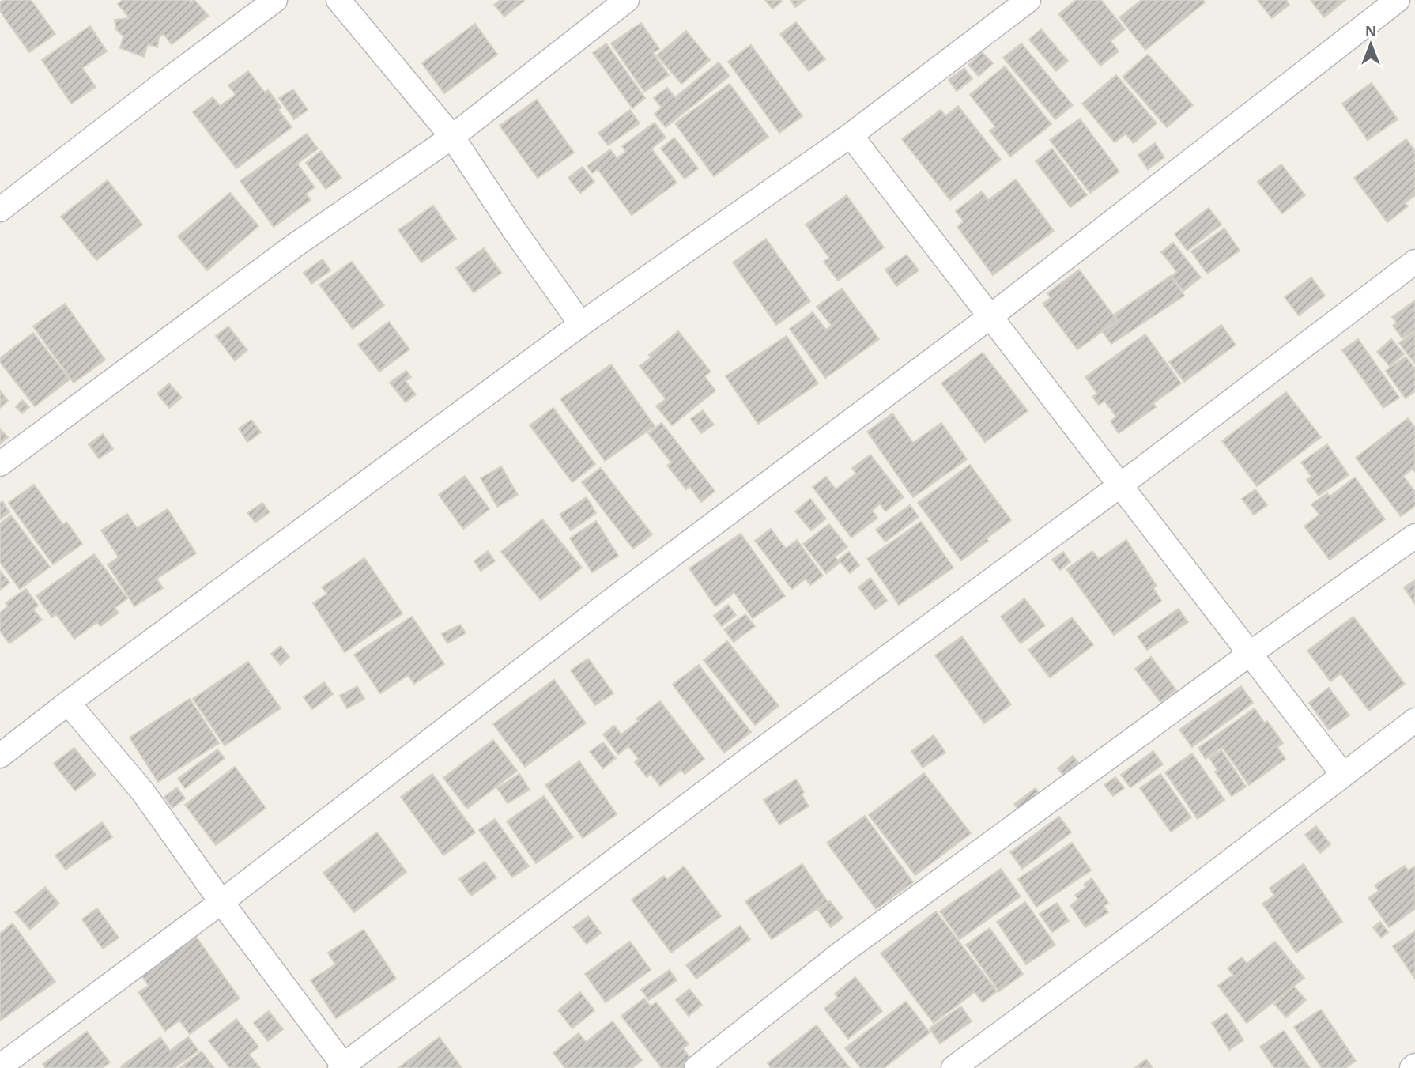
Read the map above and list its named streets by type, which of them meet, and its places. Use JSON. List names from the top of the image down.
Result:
{
  "north": "top"
}
